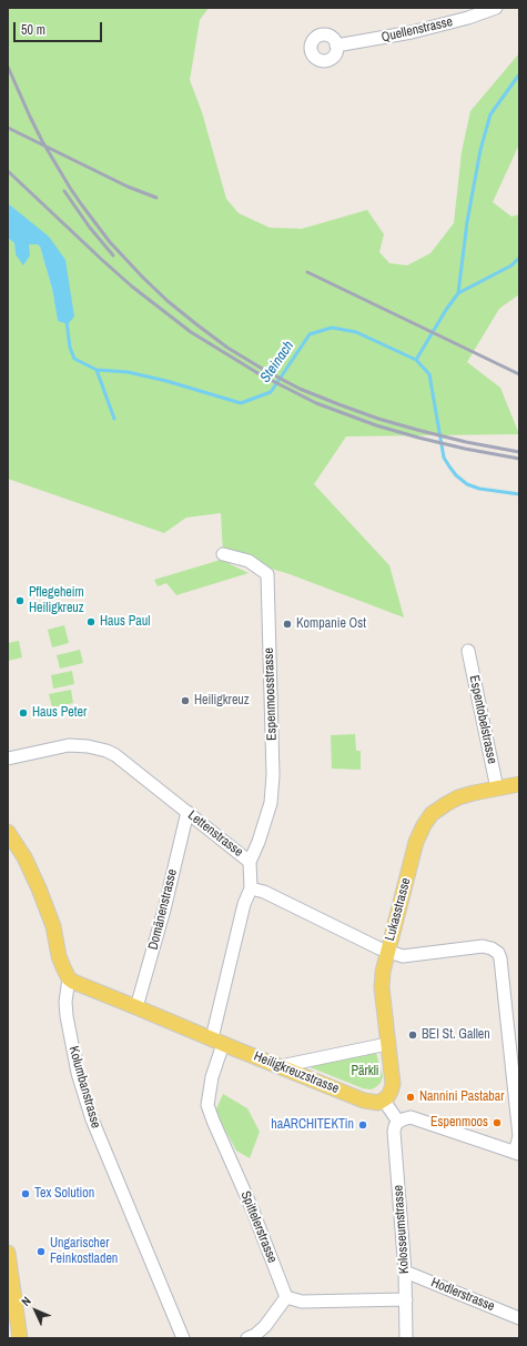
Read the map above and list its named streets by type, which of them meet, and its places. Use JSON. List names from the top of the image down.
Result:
{
  "streets": {
    "main road": ["Lukasstrasse", "Heiligkreuzstrasse"],
    "street": [
      "Quellenstrasse",
      "Espenmoosstrasse",
      "Espentobelstrasse",
      "Lettenstrasse",
      "Domänenstrasse",
      "Kolumbanstrasse",
      "Spittelerstrasse",
      "Kolosseumstrasse",
      "Hodlerstrasse"
    ]
  },
  "crossings": [
    ["Espenmoosstrasse", "Lettenstrasse"],
    ["Espentobelstrasse", "Lukasstrasse"],
    ["Lettenstrasse", "Domänenstrasse"],
    ["Domänenstrasse", "Heiligkreuzstrasse"],
    ["Lukasstrasse", "Heiligkreuzstrasse"],
    ["Heiligkreuzstrasse", "Kolumbanstrasse"],
    ["Heiligkreuzstrasse", "Spittelerstrasse"],
    ["Kolosseumstrasse", "Hodlerstrasse"]
  ],
  "water": ["Steinach"],
  "parks": ["Pärkli"],
  "places": [
    "Pflegeheim Heiligkreuz",
    "Haus Paul",
    "Kompanie Ost",
    "Heiligkreuz",
    "Haus Peter",
    "BEI St. Gallen",
    "Nannini Pastabar",
    "Espenmoos",
    "haARCHITEKTin",
    "Tex Solution",
    "Ungarischer Feinkostladen"
  ],
  "scale_bar": "50 m",
  "north": "top left"
}
